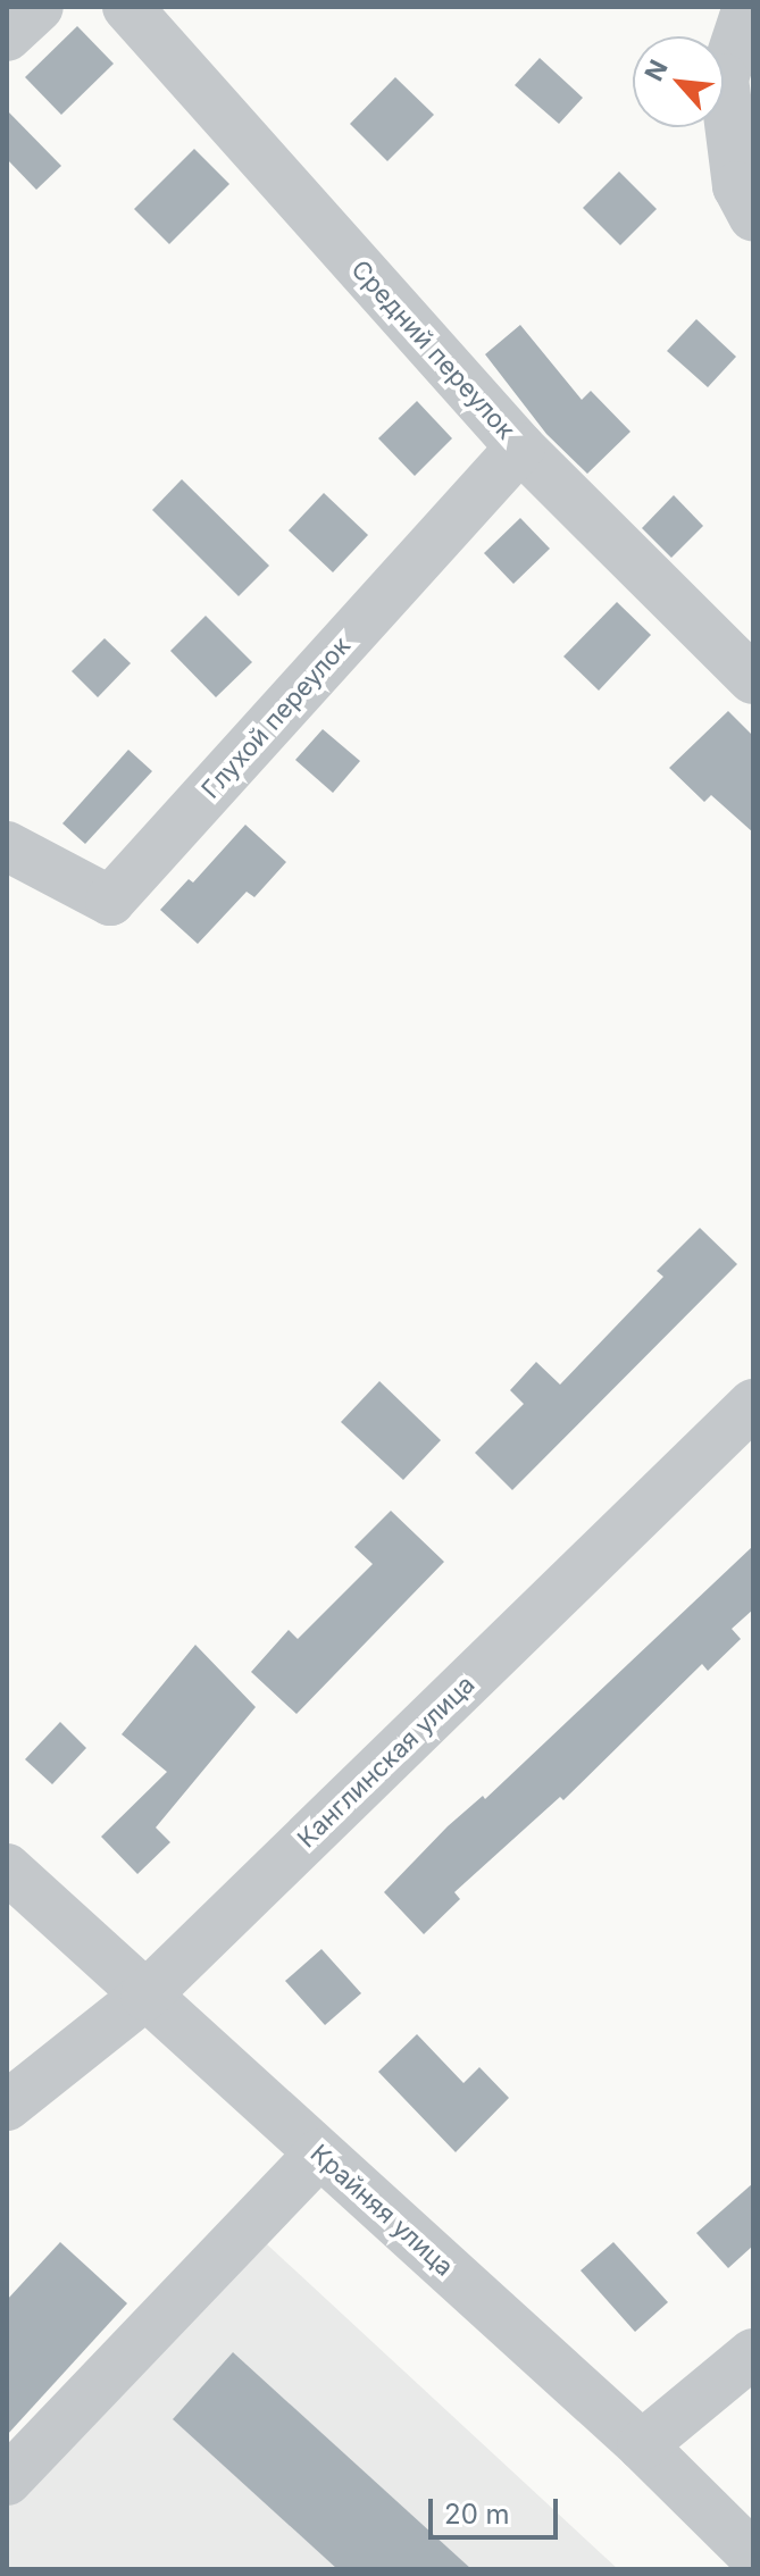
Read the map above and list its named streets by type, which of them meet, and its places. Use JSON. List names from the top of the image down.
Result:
{
  "streets": {
    "street": [
      "Средний переулок",
      "Глухой переулок",
      "Канглинская улица",
      "Крайняя улица"
    ]
  },
  "crossings": [
    ["Средний переулок", "Глухой переулок"],
    ["Канглинская улица", "Крайняя улица"]
  ],
  "scale_bar": "20 m",
  "north": "top left"
}
